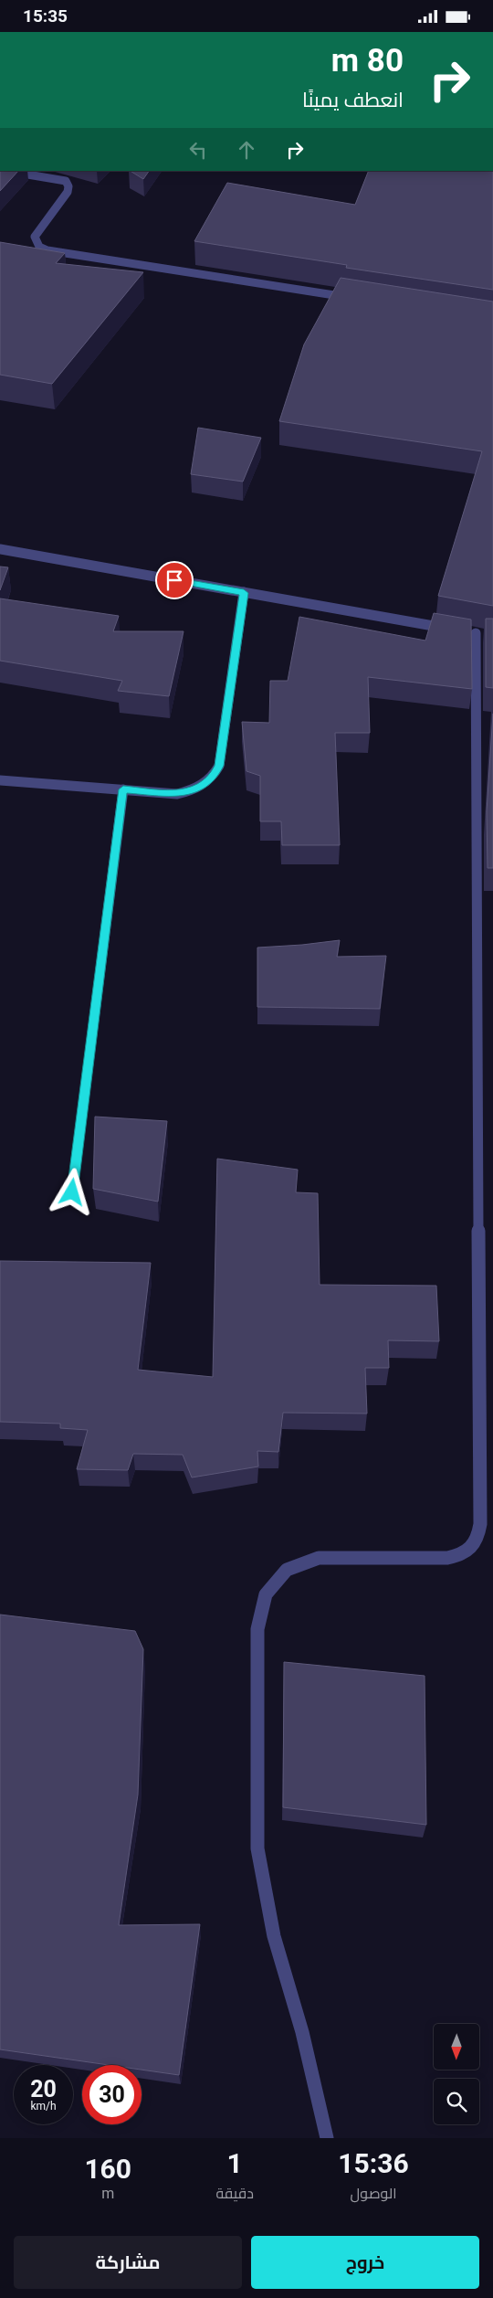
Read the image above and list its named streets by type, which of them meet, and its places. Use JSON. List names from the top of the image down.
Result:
{
  "north": "bottom",
  "page": {
    "status": "15:35",
    "turn": ["80 m", "انعطف يمينًا"],
    "speed": "20 km/h",
    "limit": "30",
    "eta": [
      "15:36",
      "الوصول",
      "1",
      "دقيقة",
      "160",
      "m"
    ],
    "buttons": ["خروج", "مشاركة"]
  }
}
